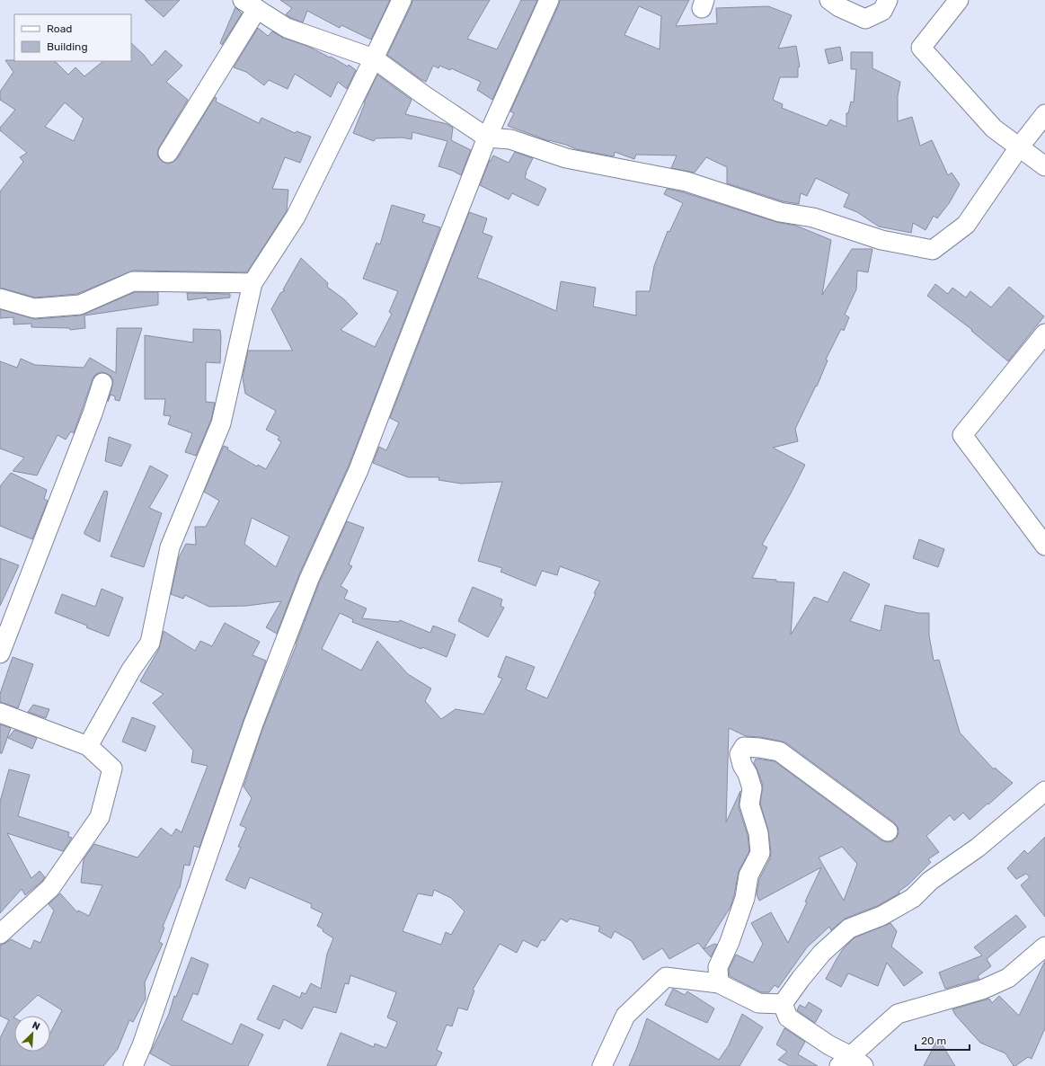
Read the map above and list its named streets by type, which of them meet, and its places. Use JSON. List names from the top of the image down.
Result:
{
  "legend": ["Road", "Building"],
  "scale_bar": "20 m",
  "north": "top right"
}
